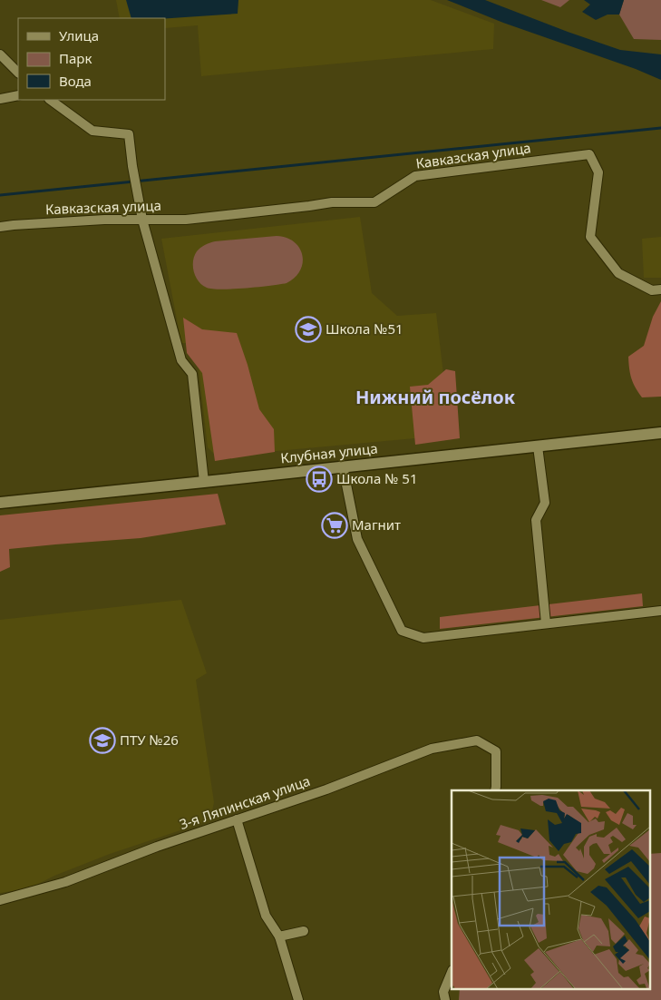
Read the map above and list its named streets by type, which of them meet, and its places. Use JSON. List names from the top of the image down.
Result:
{
  "streets": {
    "street": ["Кавказская улица", "Клубная улица", "3-я Ляпинская улица"]
  },
  "districts": ["Нижний посёлок"],
  "places": {
    "school or university": ["Школа №51", "ПТУ №26"],
    "bus stop": ["Школа № 51"],
    "supermarket": ["Магнит"]
  },
  "legend": ["Улица", "Парк", "Вода"]
}
